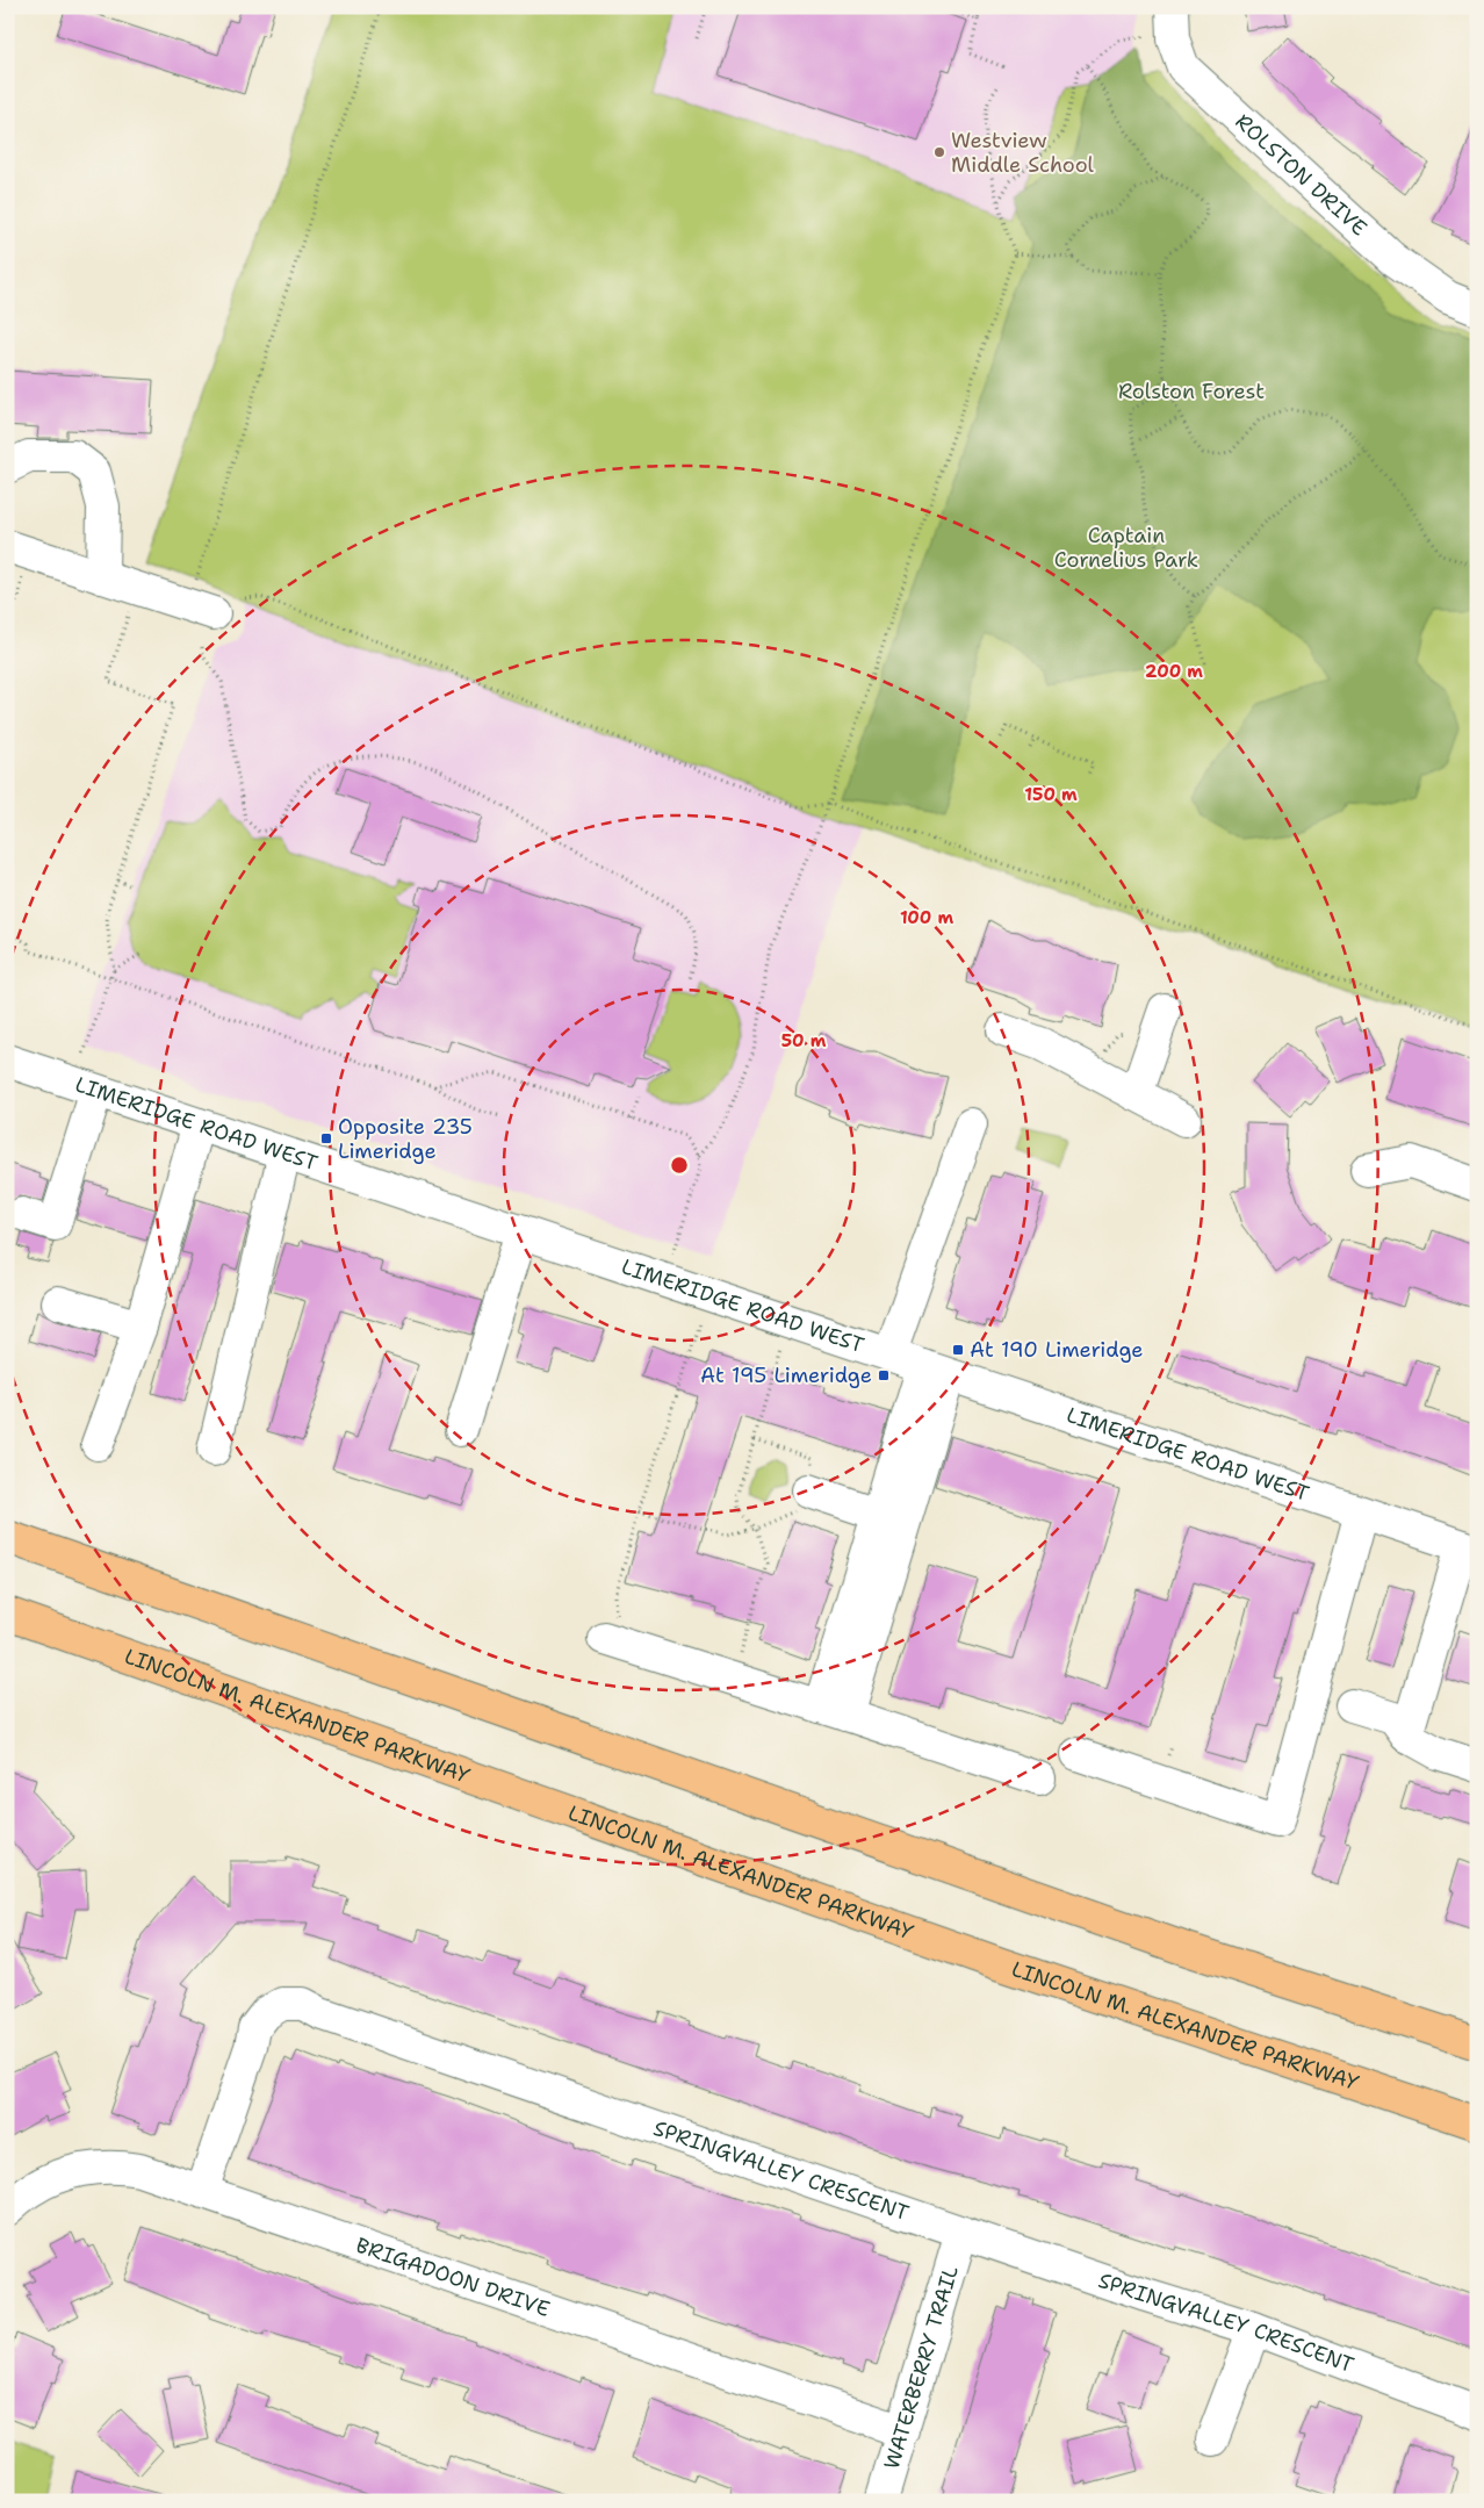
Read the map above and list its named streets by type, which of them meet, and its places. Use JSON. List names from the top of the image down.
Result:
{
  "streets": {
    "highway": ["LINCOLN M. ALEXANDER PARKWAY"],
    "street": [
      "ROLSTON DRIVE",
      "LIMERIDGE ROAD WEST",
      "SPRINGVALLEY CRESCENT",
      "BRIGADOON DRIVE",
      "WATERBERRY TRAIL"
    ]
  },
  "crossings": [
    ["SPRINGVALLEY CRESCENT", "BRIGADOON DRIVE"],
    ["SPRINGVALLEY CRESCENT", "WATERBERRY TRAIL"],
    ["BRIGADOON DRIVE", "WATERBERRY TRAIL"]
  ],
  "parks": ["Rolston Forest", "Captain Cornelius Park"],
  "places": {
    "other": ["Westview Middle School"],
    "transit": ["Opposite 235 Limeridge", "At 190 Limeridge", "At 195 Limeridge"]
  },
  "rings": [
    "200 m",
    "150 m",
    "100 m",
    "50 m"
  ]
}
